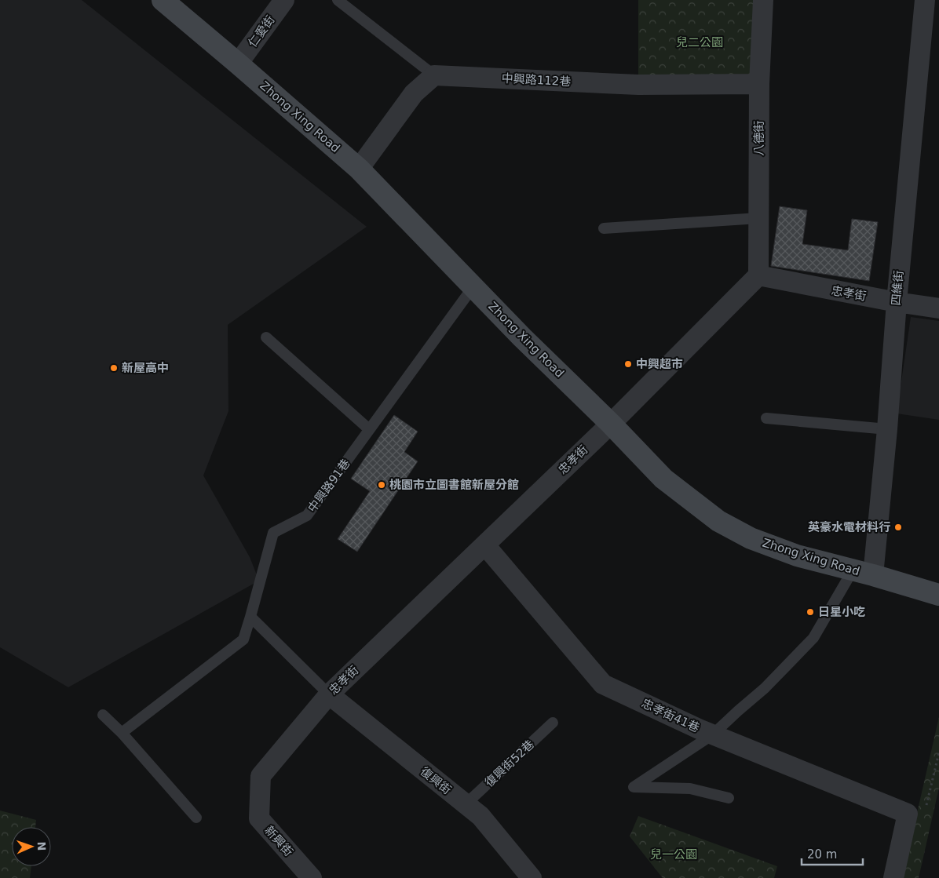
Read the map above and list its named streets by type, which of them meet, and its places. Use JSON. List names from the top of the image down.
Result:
{
  "streets": {
    "street": [
      "仁愛街",
      "中興路112巷",
      "Zhong Xing Road",
      "八德街",
      "四維街",
      "忠孝街",
      "忠孝街41巷",
      "復興街",
      "新興街"
    ],
    "lane": ["中興路91巷", "復興街52巷"]
  },
  "crossings": [
    ["仁愛街", "Zhong Xing Road"],
    ["中興路112巷", "八德街"],
    ["Zhong Xing Road", "四維街"],
    ["Zhong Xing Road", "忠孝街"],
    ["Zhong Xing Road", "中興路91巷"],
    ["八德街", "忠孝街"],
    ["四維街", "忠孝街"],
    ["忠孝街", "忠孝街41巷"],
    ["忠孝街", "復興街"],
    ["忠孝街", "新興街"],
    ["復興街52巷", "復興街"]
  ],
  "parks": ["兒二公園", "兒一公園"],
  "places": [
    "中興超市",
    "新屋高中",
    "桃園市立圖書館新屋分館",
    "英豪水電材料行",
    "日星小吃"
  ],
  "scale_bar": "20 m",
  "north": "right"
}
